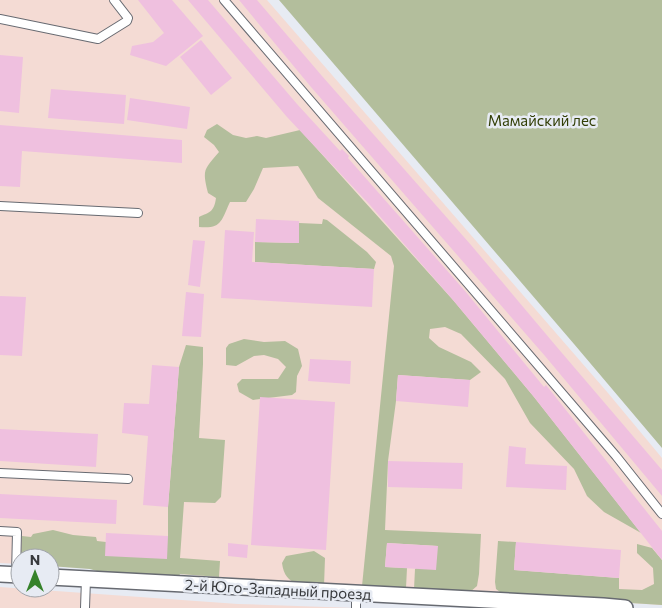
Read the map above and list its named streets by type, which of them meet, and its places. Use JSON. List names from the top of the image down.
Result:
{
  "streets": {
    "street": ["2-й Юго-Западный проезд"]
  },
  "parks": ["Мамайский лес"],
  "north": "top"
}
